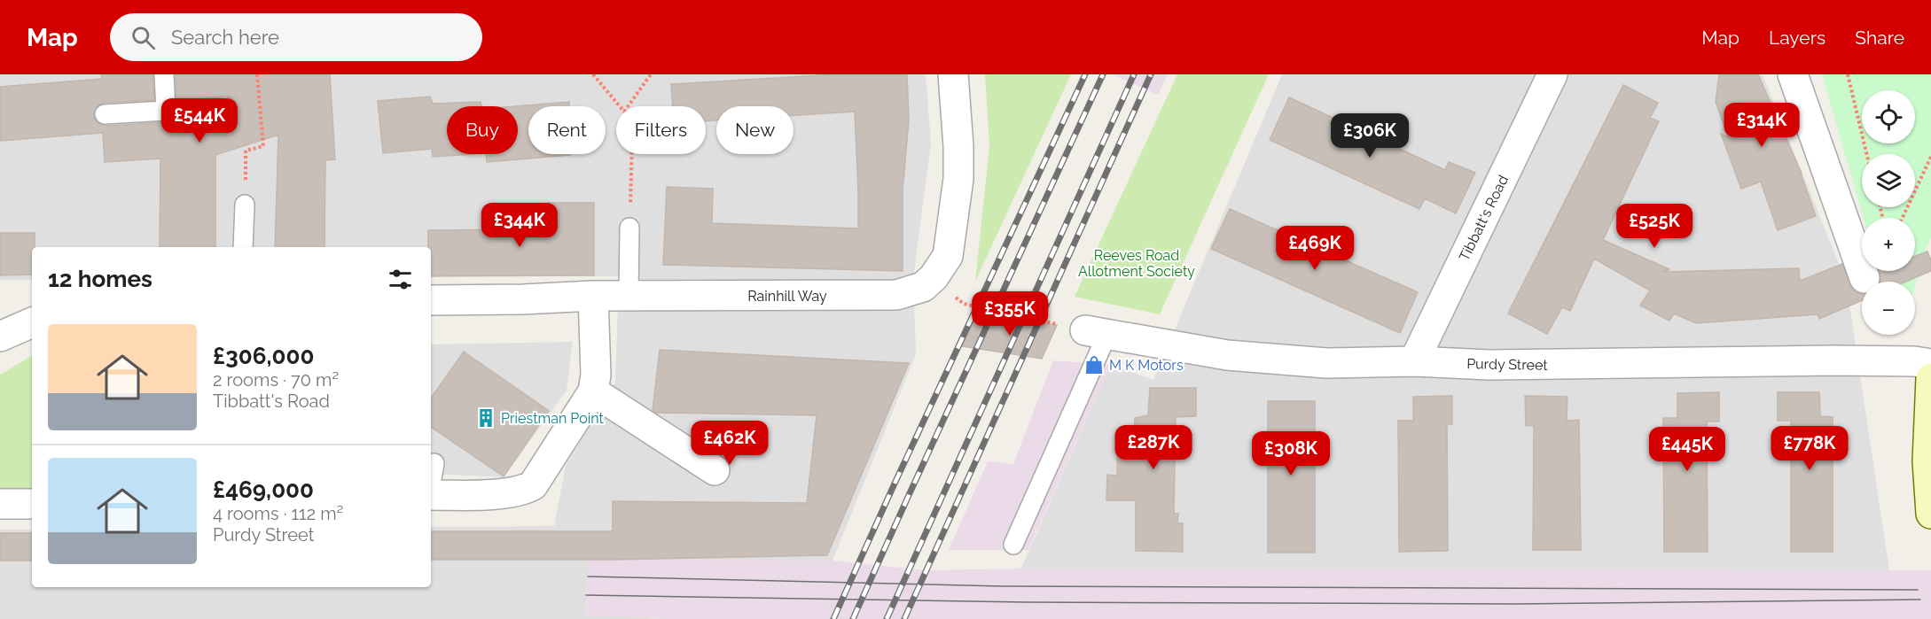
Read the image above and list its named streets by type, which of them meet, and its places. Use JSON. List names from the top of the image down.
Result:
{
  "streets": {
    "street": ["Tibbatt's Road", "Rainhill Way", "Purdy Street"]
  },
  "crossings": [
    ["Tibbatt's Road", "Purdy Street"]
  ],
  "parks": ["Reeves Road Allotment Society"],
  "places": {
    "shop": ["M K Motors"],
    "building": ["Priestman Point"]
  },
  "page": {
    "header": "Map",
    "search": "Search here",
    "nav": ["Map", "Layers", "Share"],
    "map_buttons": ["+", "−"],
    "price": [
      "£544K",
      "£314K",
      "£306K",
      "£344K",
      "£525K",
      "£469K",
      "£355K",
      "£462K",
      "£287K",
      "£778K",
      "£445K",
      "£308K"
    ],
    "chip": [
      "Buy",
      "Rent",
      "Filters",
      "New"
    ],
    "heading": "12 homes",
    "list": [
      {
        "name": "£306,000",
        "note": "2 rooms · 70 m² · Tibbatt's Road"
      },
      {
        "name": "£469,000",
        "note": "4 rooms · 112 m² · Purdy Street"
      }
    ]
  }
}
